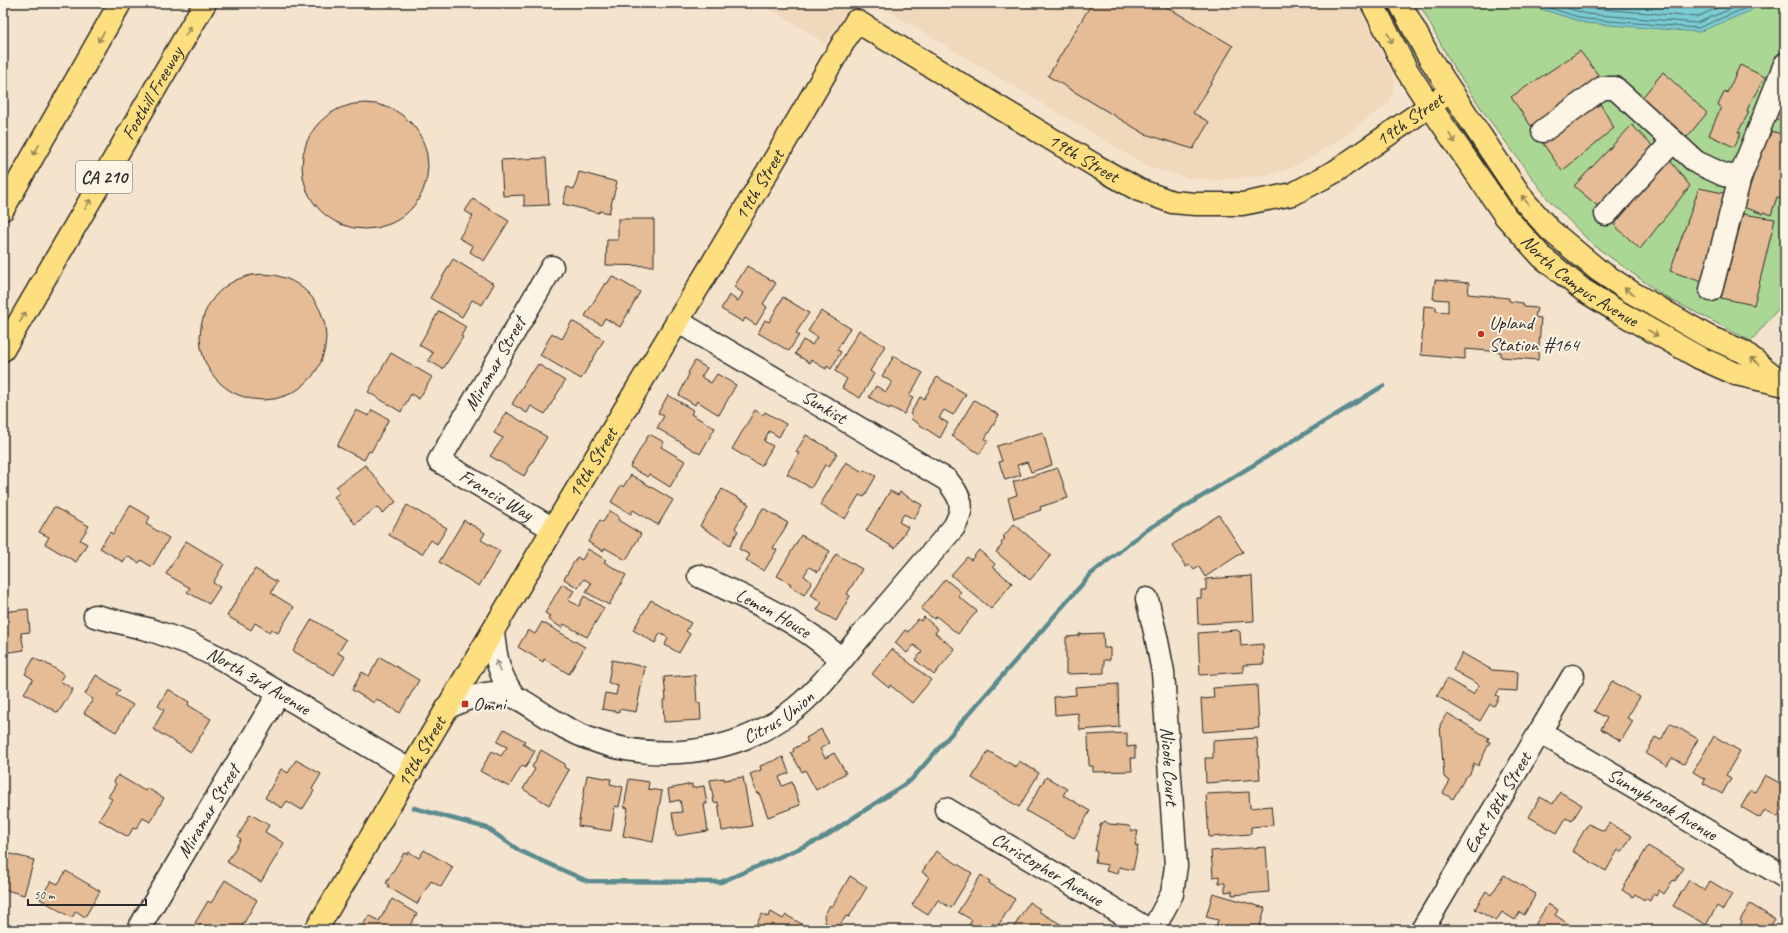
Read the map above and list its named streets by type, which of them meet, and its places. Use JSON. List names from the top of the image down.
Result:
{
  "streets": {
    "main road": [
      "Foothill Freeway",
      "19th Street",
      "CA 210",
      "North Campus Avenue"
    ],
    "street": [
      "Miramar Street",
      "Sunkist",
      "Francis Way",
      "Lemon House",
      "North 3rd Avenue",
      "Citrus Union",
      "Nicole Court",
      "East 18th Street",
      "Sunnybrook Avenue",
      "Christopher Avenue"
    ]
  },
  "crossings": [
    ["19th Street", "North Campus Avenue"],
    ["19th Street", "Sunkist"],
    ["19th Street", "Francis Way"],
    ["19th Street", "North 3rd Avenue"],
    ["19th Street", "Citrus Union"],
    ["Miramar Street", "Francis Way"],
    ["Miramar Street", "North 3rd Avenue"],
    ["Sunkist", "Citrus Union"],
    ["Lemon House", "Citrus Union"],
    ["East 18th Street", "Sunnybrook Avenue"]
  ],
  "places": {
    "other": ["Upland Station #164"],
    "transit": ["Omni"]
  },
  "scale_bar": "50 m"
}
